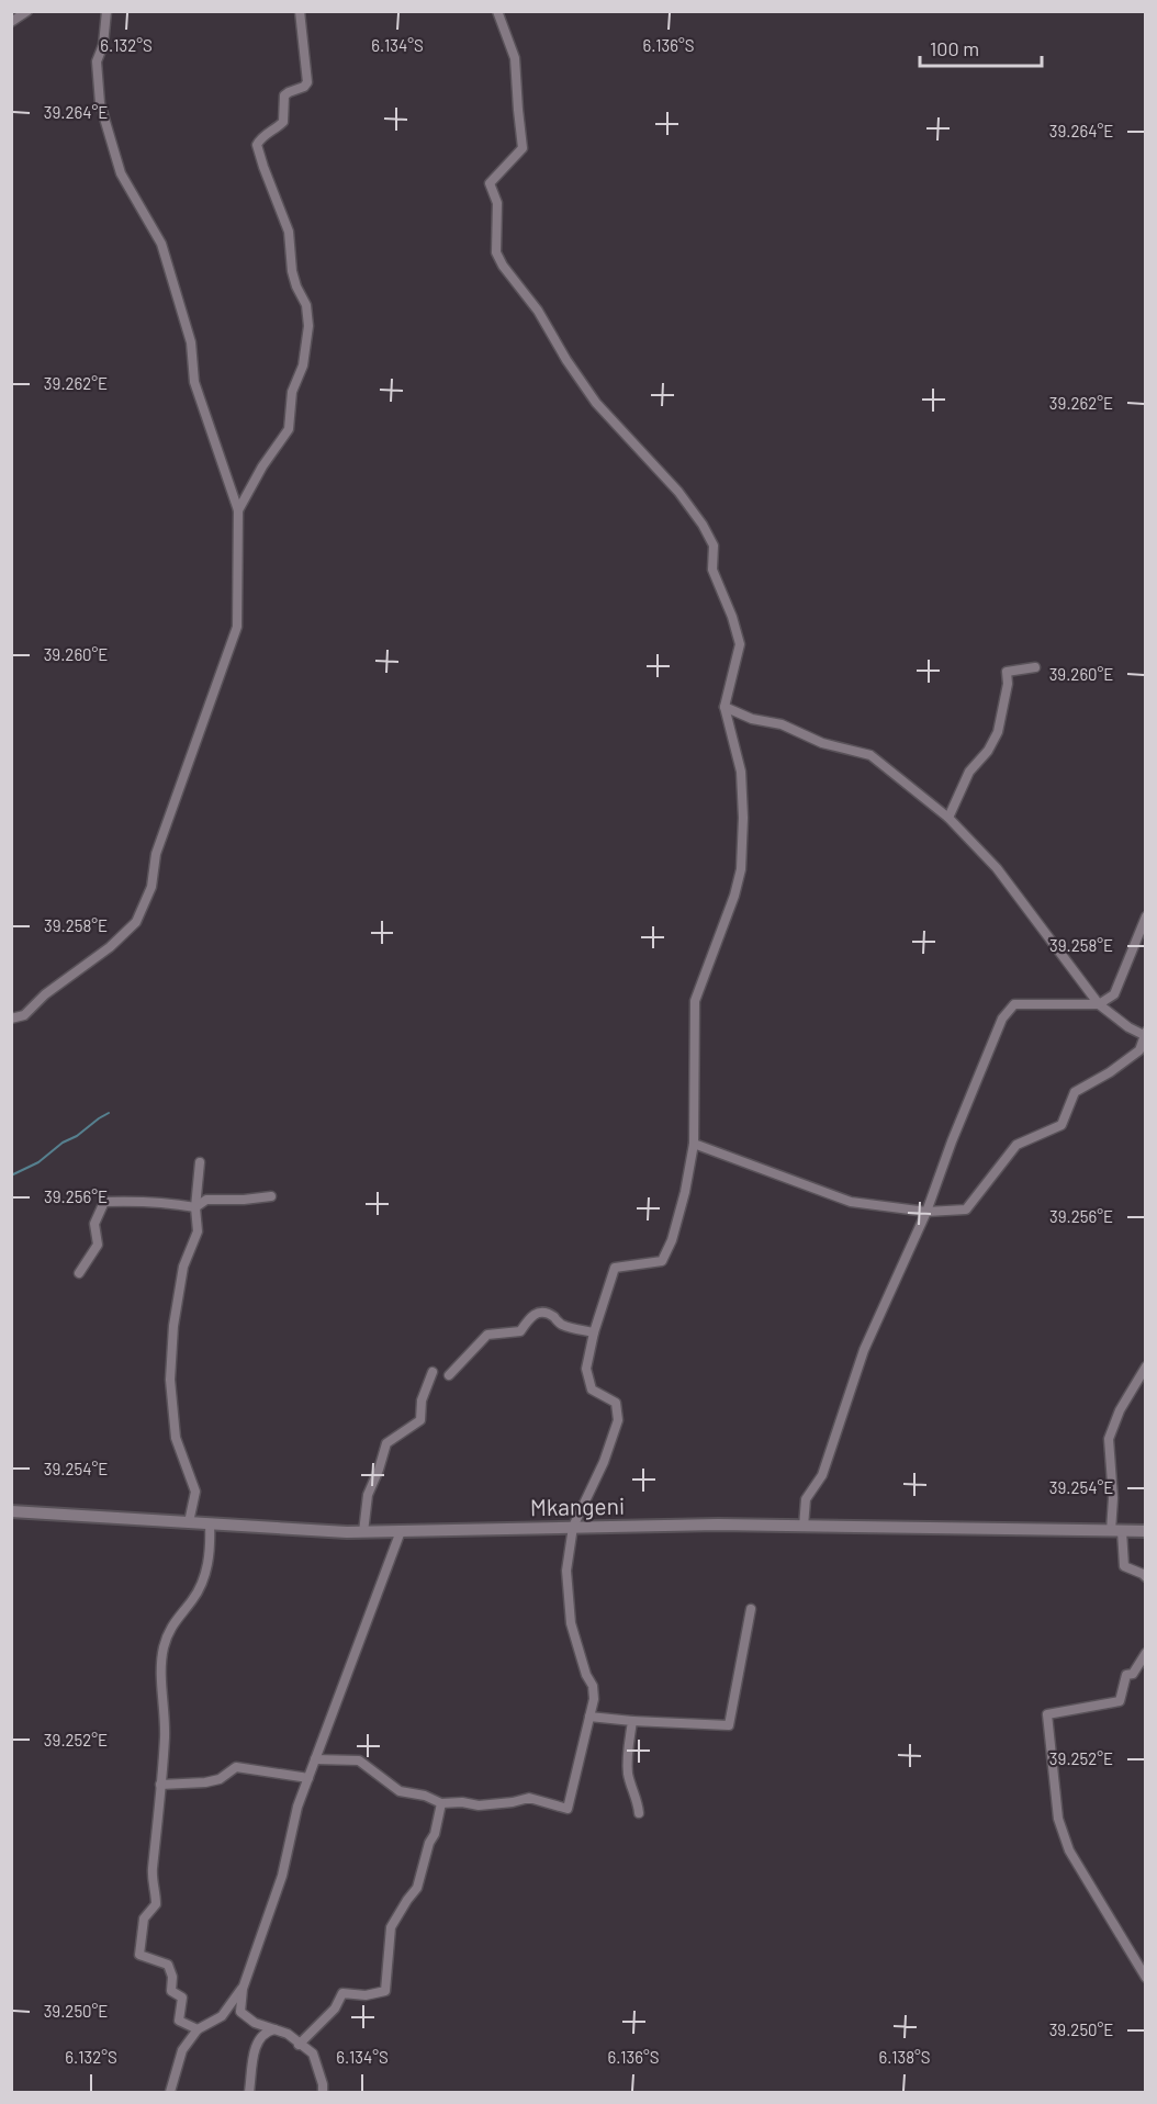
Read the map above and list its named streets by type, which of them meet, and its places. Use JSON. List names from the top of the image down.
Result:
{
  "streets": {
    "street": ["Mkangeni"]
  },
  "scale_bar": "100 m",
  "coordinates": [
    "6.132°S",
    "6.134°S",
    "6.136°S",
    "39.264°E",
    "39.262°E",
    "39.260°E",
    "39.258°E",
    "39.256°E",
    "39.254°E",
    "39.252°E",
    "39.250°E",
    "6.138°S"
  ]
}
